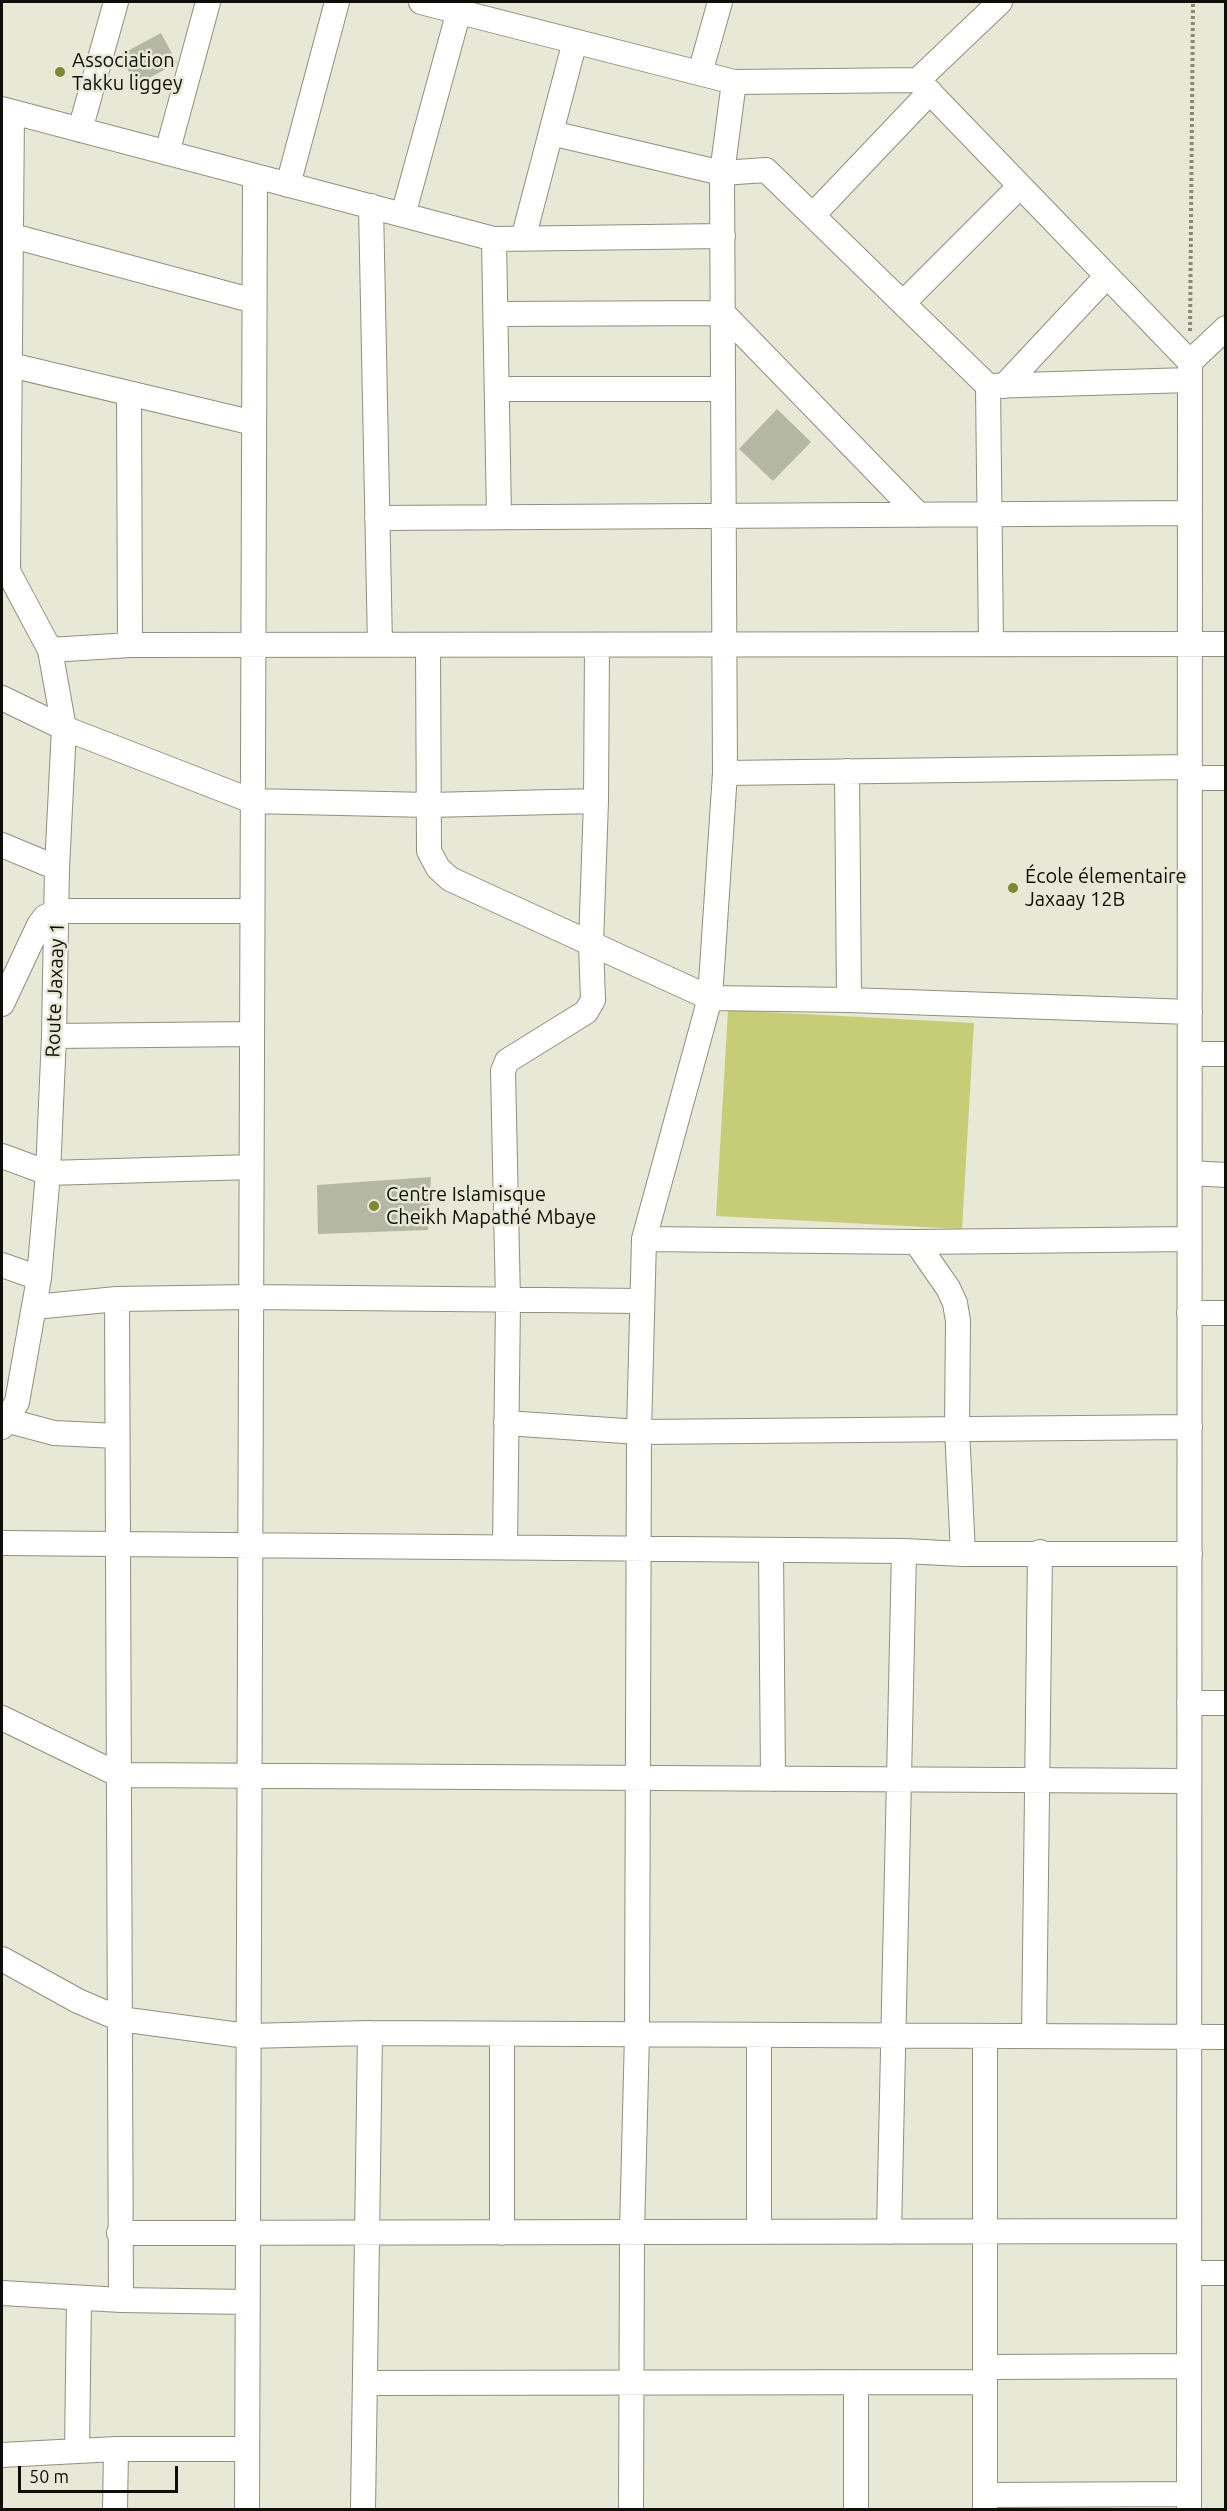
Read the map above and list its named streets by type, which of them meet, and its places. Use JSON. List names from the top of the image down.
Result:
{
  "streets": {
    "street": ["Route Jaxaay 1"]
  },
  "places": ["Association Takku liggey", "École élementaire Jaxaay 12B", "Centre Islamisque Cheikh Mapathé Mbaye"],
  "scale_bar": "50 m"
}
